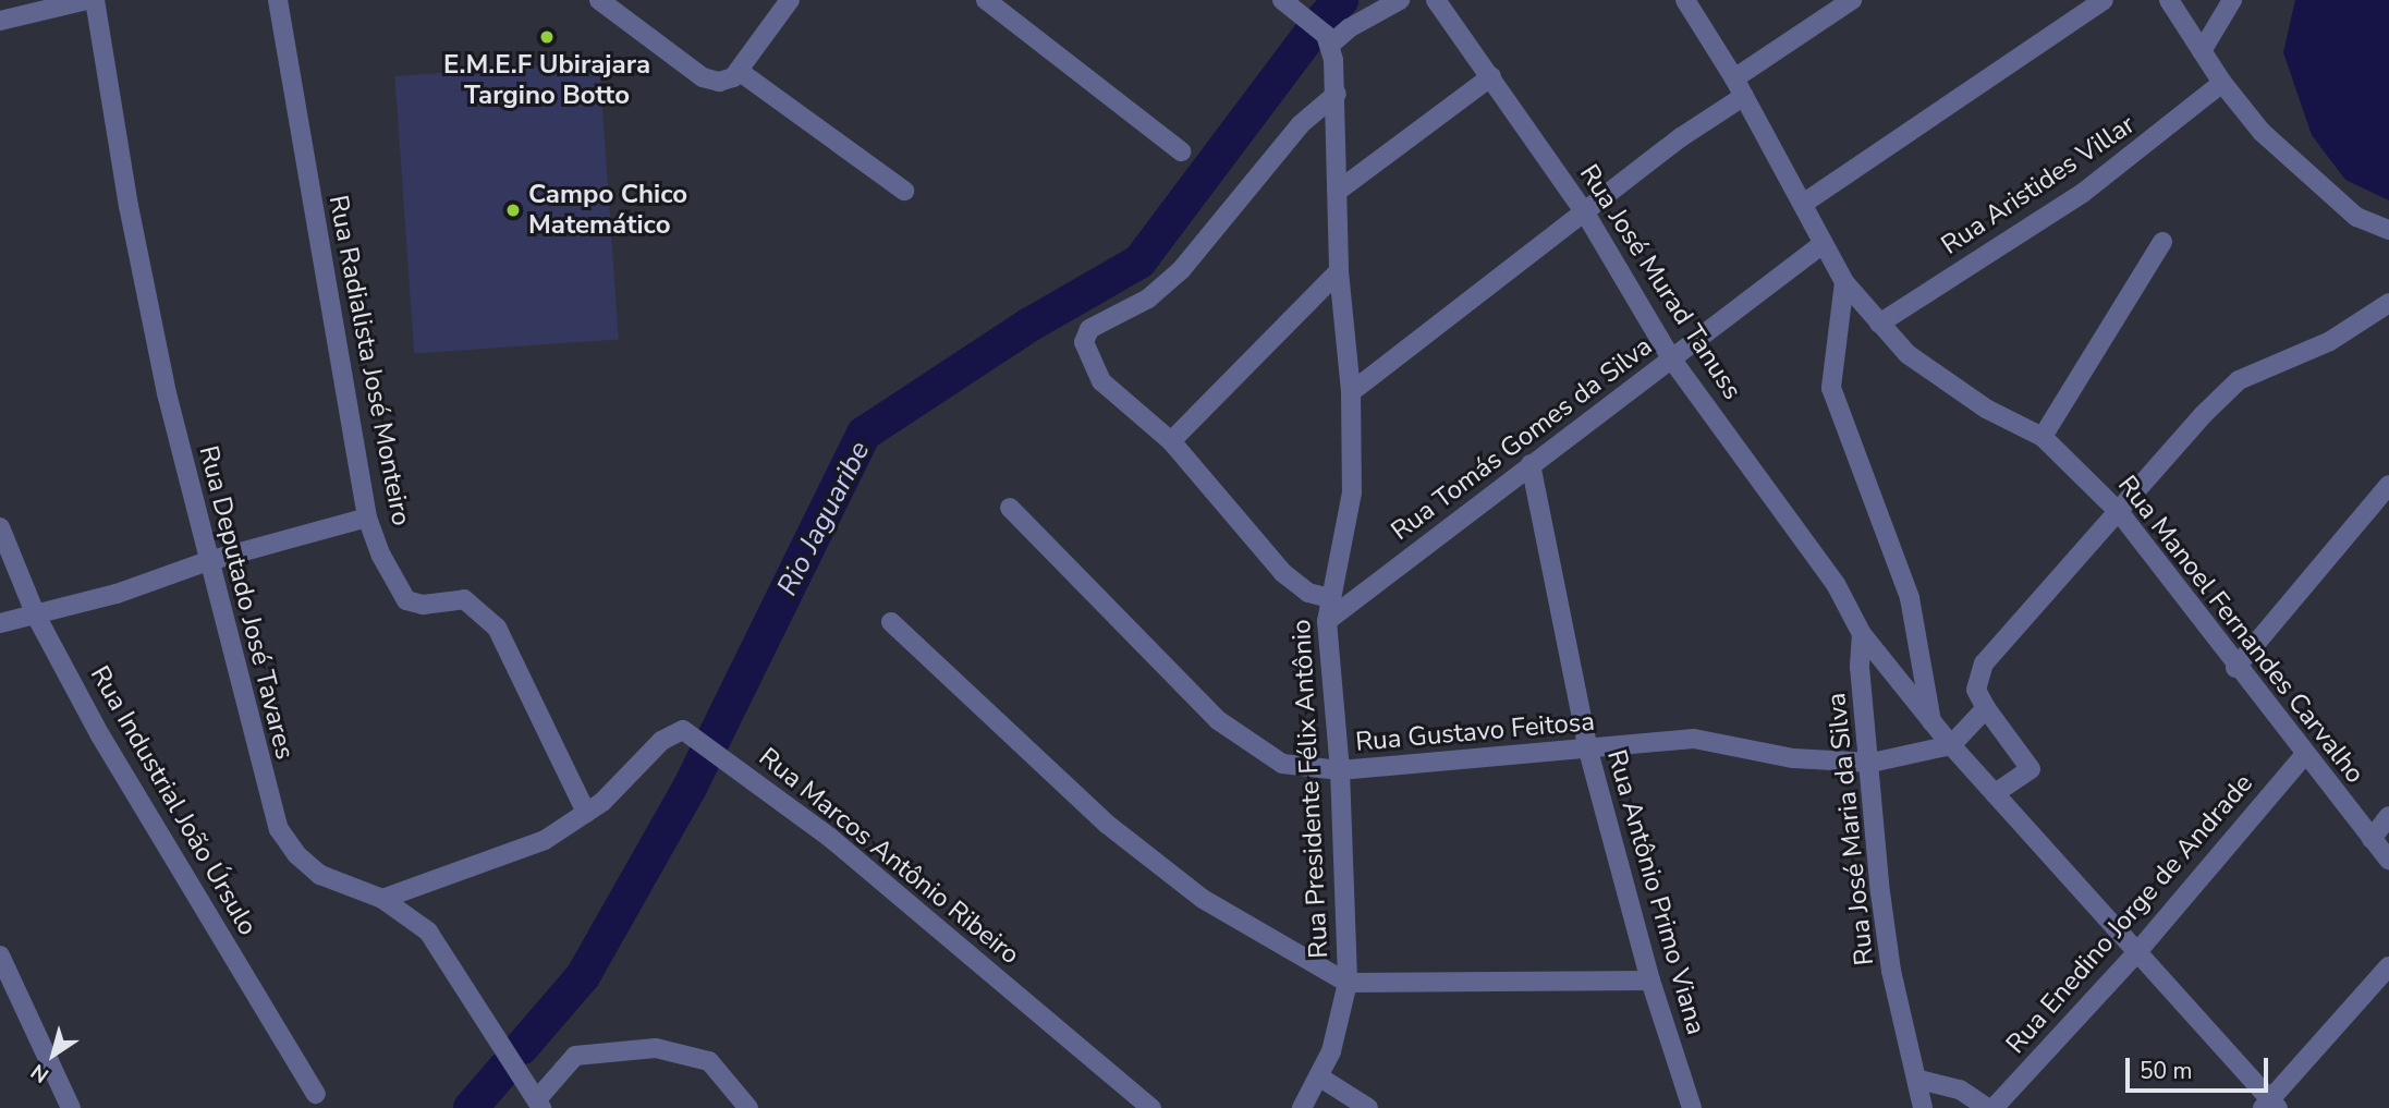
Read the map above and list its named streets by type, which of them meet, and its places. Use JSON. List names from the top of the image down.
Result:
{
  "streets": {
    "street": [
      "Rua Aristides Villar",
      "Rua José Murad Tanuss",
      "Rua Radialista José Monteiro",
      "Rua Tomás Gomes da Silva",
      "Rua Deputado José Tavares",
      "Rua Manoel Fernandes Carvalho",
      "Rua Gustavo Feitosa",
      "Rua Presidente Félix Antônio",
      "Rua Industrial João Úrsulo",
      "Rua José Maria da Silva",
      "Rua Marcos Antônio Ribeiro",
      "Rua Antônio Primo Viana",
      "Rua Enedino Jorge de Andrade"
    ]
  },
  "crossings": [
    ["Rua Aristides Villar", "Rua Manoel Fernandes Carvalho"],
    ["Rua José Murad Tanuss", "Rua Tomás Gomes da Silva"],
    ["Rua José Murad Tanuss", "Rua Gustavo Feitosa"],
    ["Rua José Murad Tanuss", "Rua José Maria da Silva"],
    ["Rua José Murad Tanuss", "Rua Enedino Jorge de Andrade"],
    ["Rua Radialista José Monteiro", "Rua Marcos Antônio Ribeiro"],
    ["Rua Tomás Gomes da Silva", "Rua Manoel Fernandes Carvalho"],
    ["Rua Tomás Gomes da Silva", "Rua Presidente Félix Antônio"],
    ["Rua Tomás Gomes da Silva", "Rua Antônio Primo Viana"],
    ["Rua Deputado José Tavares", "Rua Marcos Antônio Ribeiro"],
    ["Rua Manoel Fernandes Carvalho", "Rua Enedino Jorge de Andrade"],
    ["Rua Gustavo Feitosa", "Rua Presidente Félix Antônio"],
    ["Rua Gustavo Feitosa", "Rua José Maria da Silva"],
    ["Rua Gustavo Feitosa", "Rua Antônio Primo Viana"]
  ],
  "water": ["Rio Jaguaribe"],
  "places": ["E.M.E.F Ubirajara Targino Botto", "Campo Chico Matemático"],
  "scale_bar": "50 m",
  "north": "bottom left"
}
